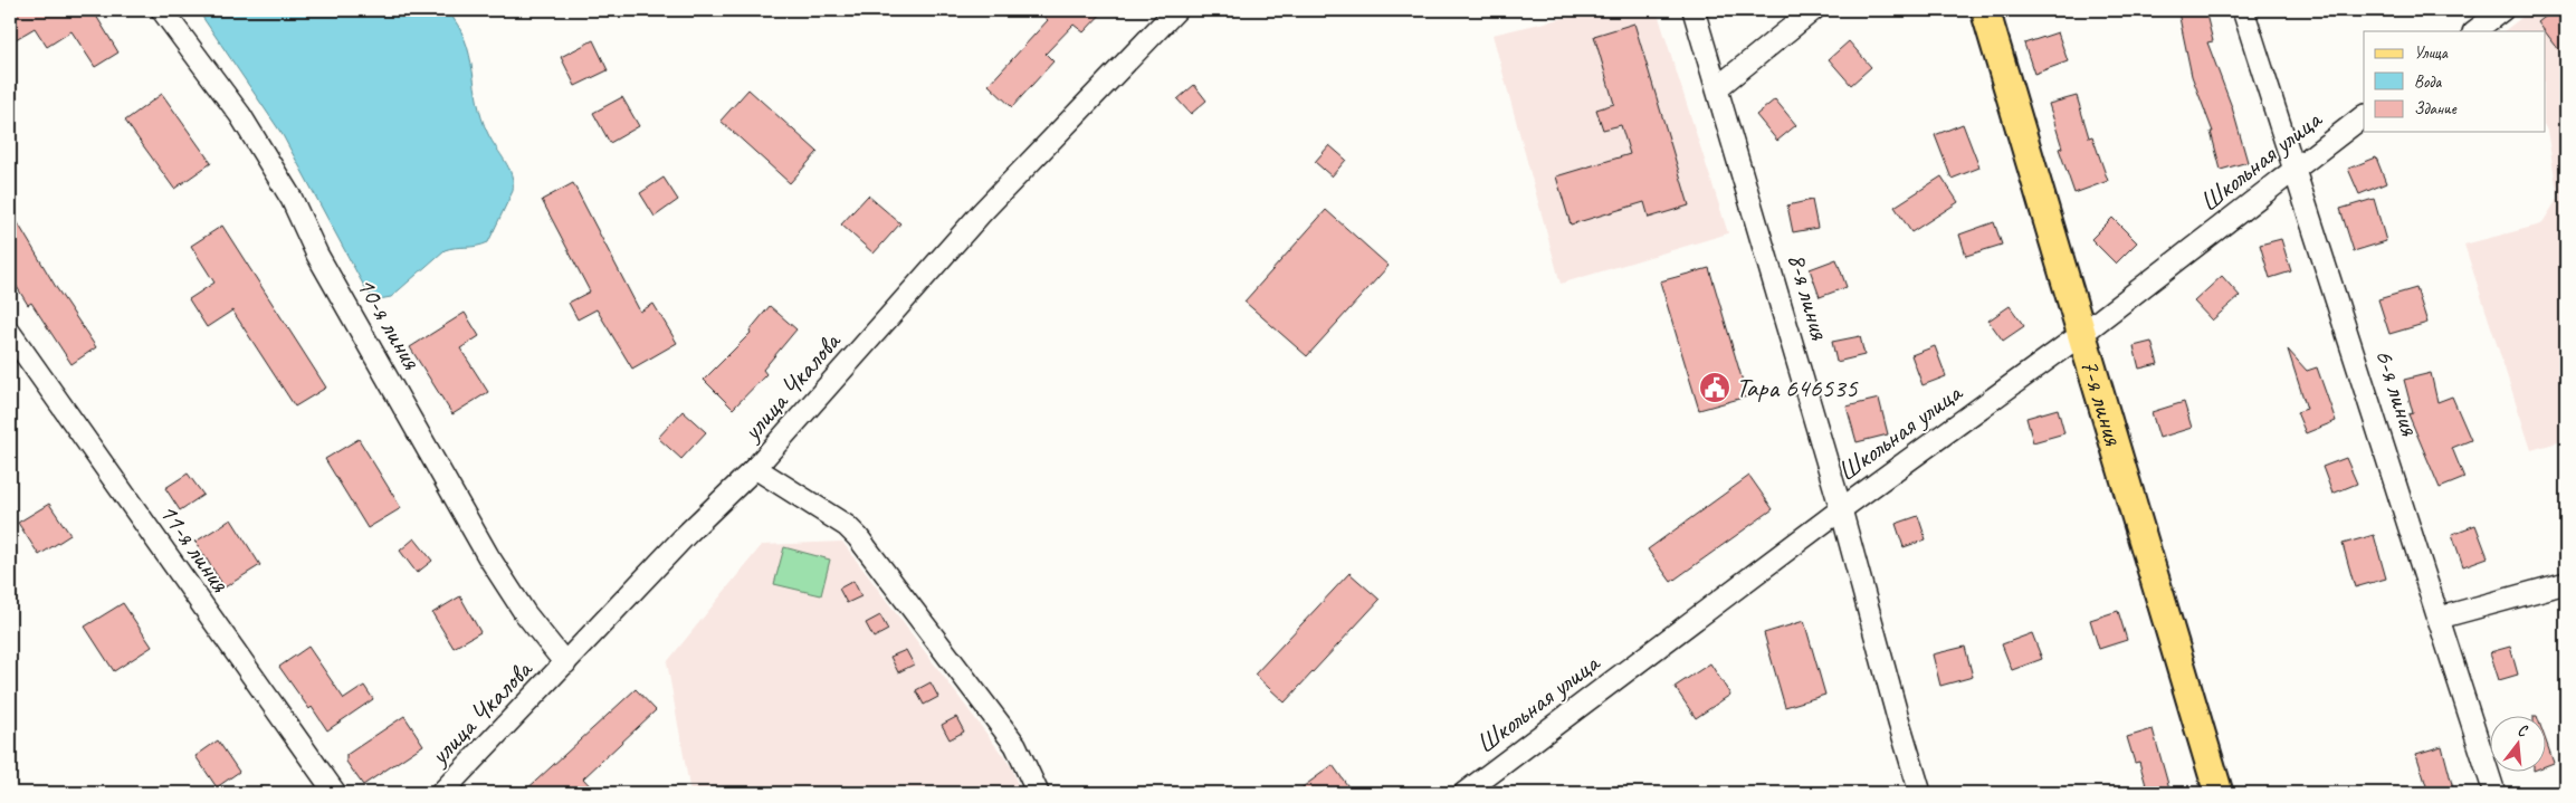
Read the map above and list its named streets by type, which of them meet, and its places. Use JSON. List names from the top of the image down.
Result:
{
  "streets": {
    "main road": ["7-я линия"],
    "street": [
      "Школьная улица",
      "8-я линия",
      "10-я линия",
      "улица Чкалова",
      "6-я линия",
      "11-я линия"
    ]
  },
  "crossings": [
    ["Школьная улица", "8-я линия"],
    ["Школьная улица", "6-я линия"],
    ["Школьная улица", "7-я линия"],
    ["10-я линия", "улица Чкалова"]
  ],
  "places": {
    "public building": ["Тара 646535"]
  },
  "legend": ["Улица", "Вода", "Здание"],
  "north": "top"
}
